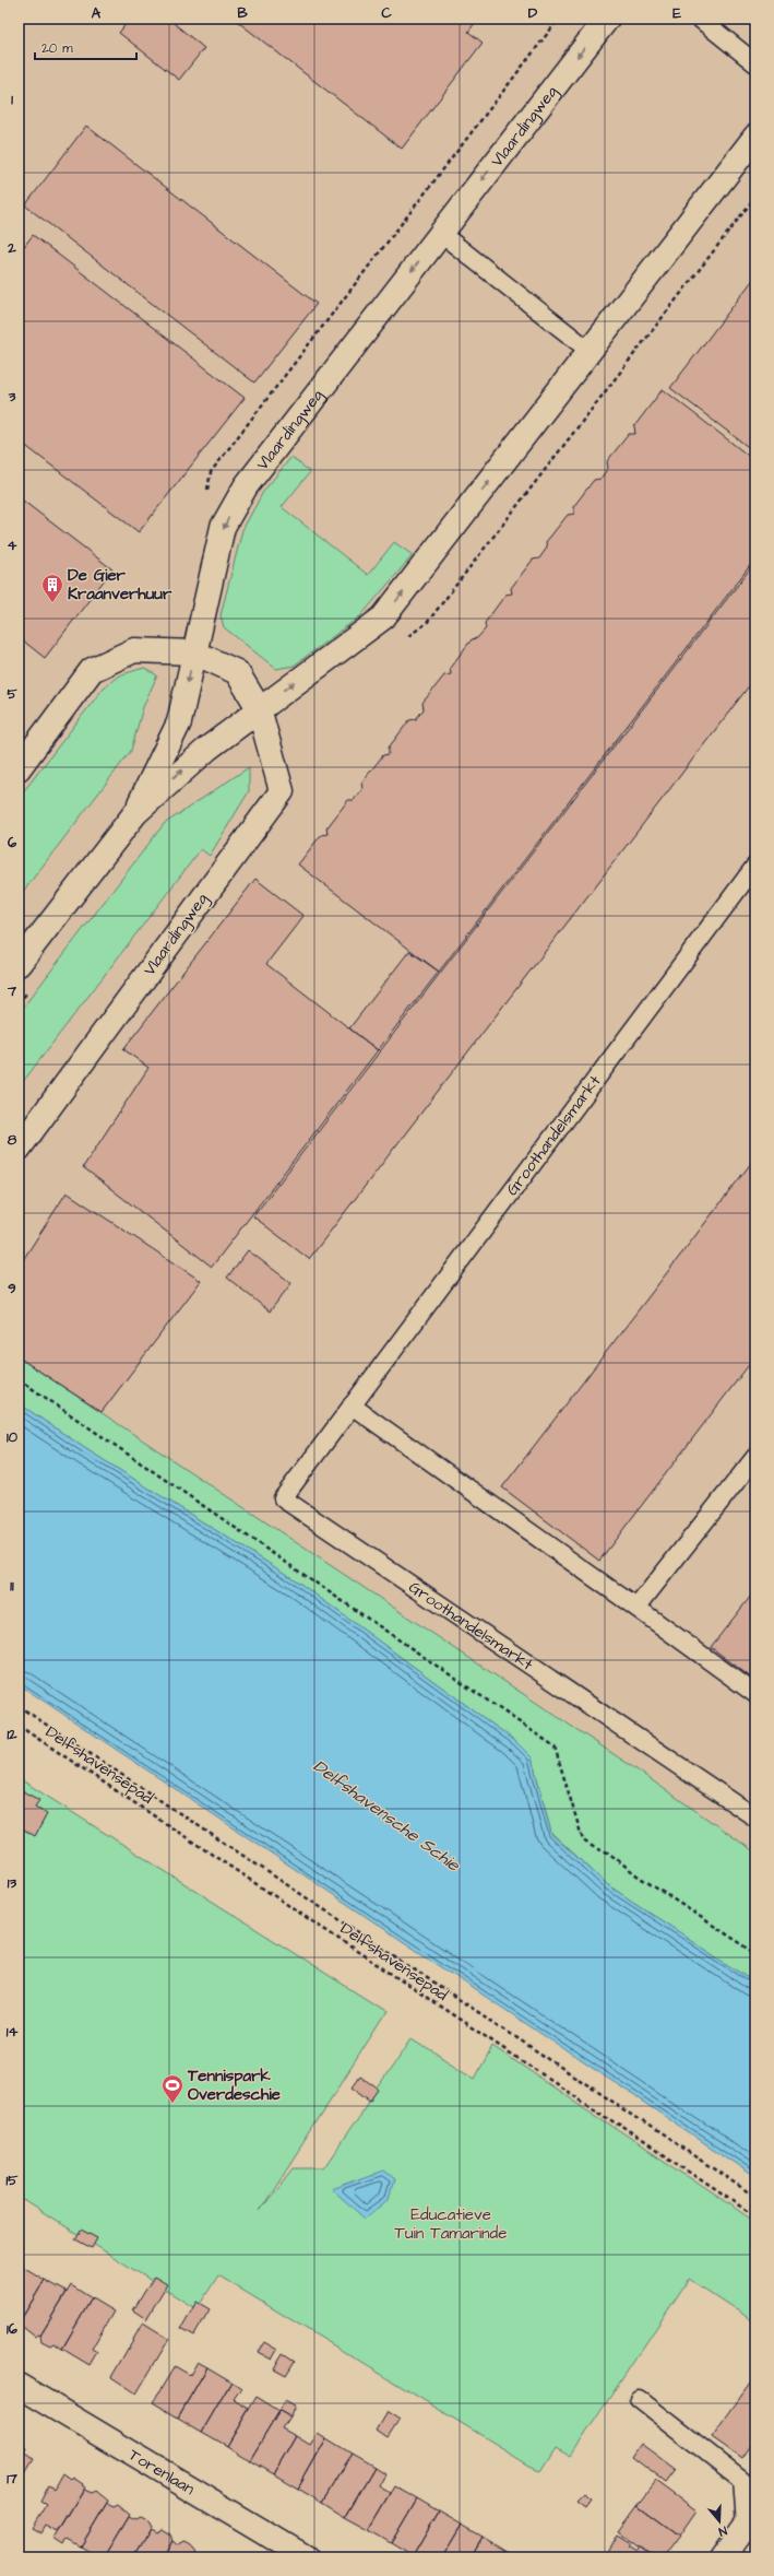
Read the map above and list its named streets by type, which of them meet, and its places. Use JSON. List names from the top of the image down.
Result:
{
  "streets": {
    "street": ["Vlaardingweg", "Torenlaan"],
    "lane": ["Groothandelsmarkt"],
    "path": ["Delfshavensepad"]
  },
  "water": ["Delfshavensche Schie"],
  "parks": ["Educatieve Tuin Tamarinde"],
  "places": {
    "building": ["De Gier Kraanverhuur"],
    "sports": ["Tennispark Overdeschie"]
  },
  "scale_bar": "20 m",
  "north": "bottom",
  "grid": {
    "columns": [
      "A",
      "B",
      "C",
      "D",
      "E"
    ],
    "rows": [
      "1",
      "2",
      "3",
      "4",
      "5",
      "6",
      "7",
      "8",
      "9",
      "10",
      "11",
      "12",
      "13",
      "14",
      "15",
      "16",
      "17"
    ]
  }
}
